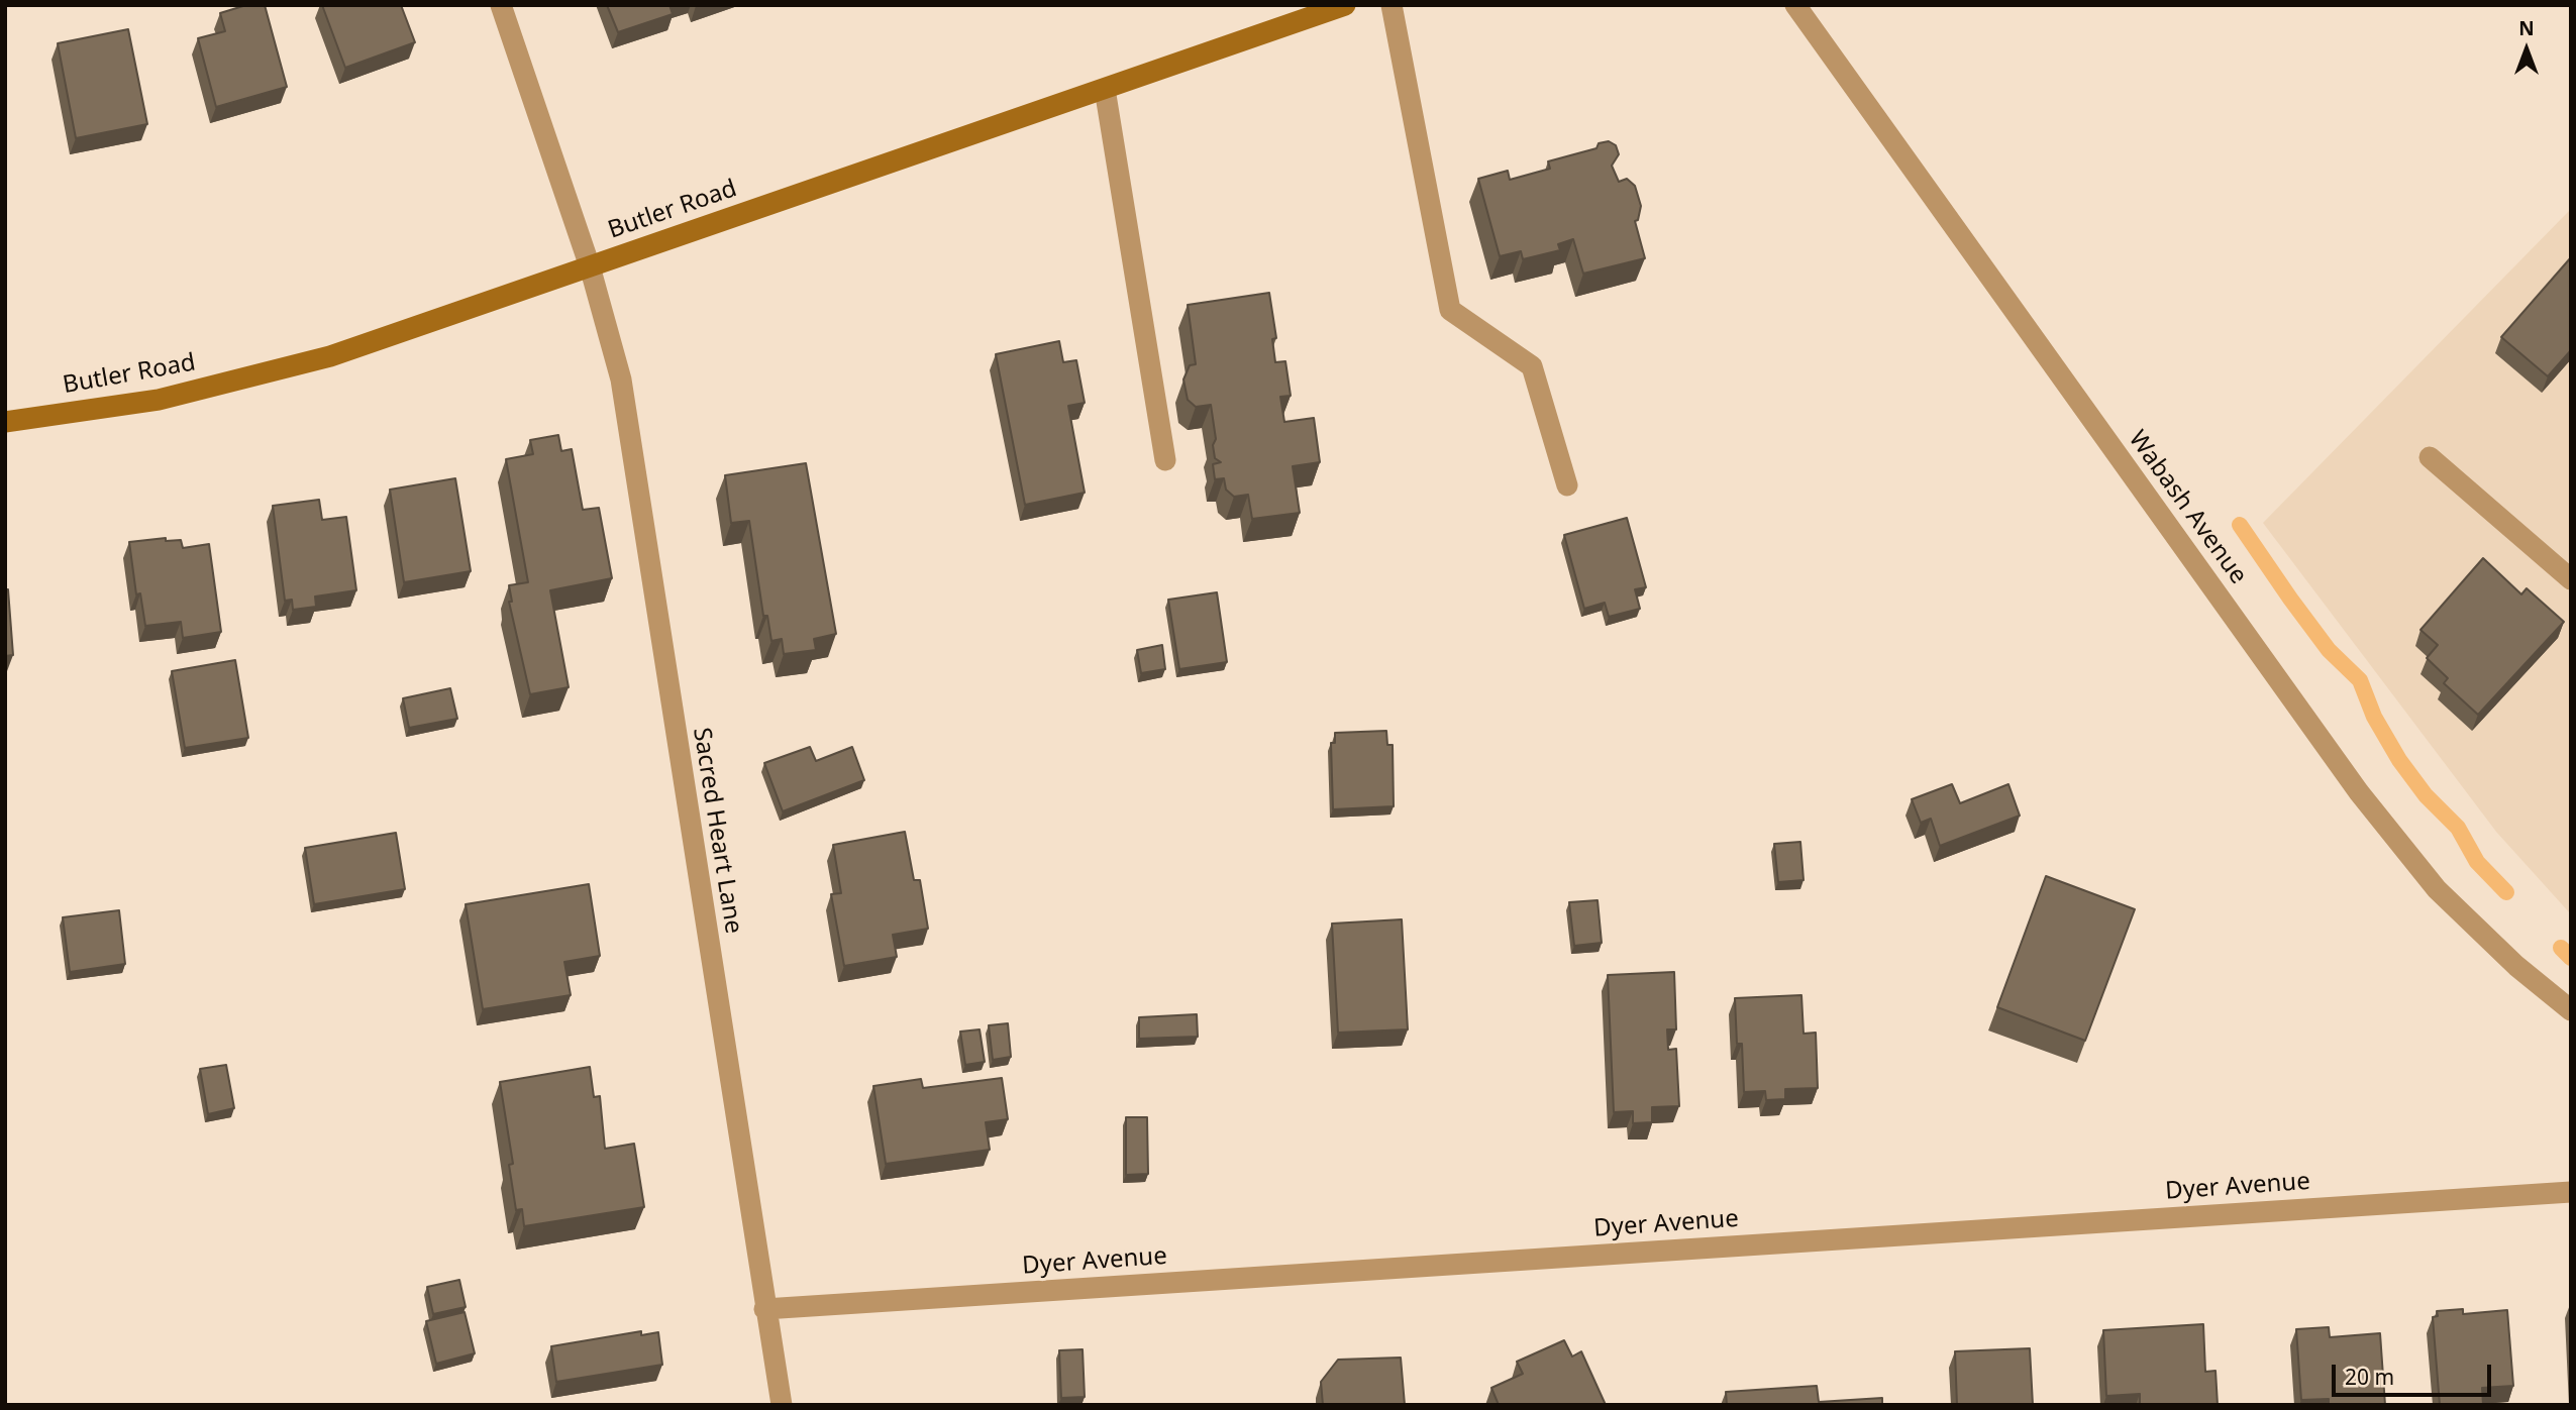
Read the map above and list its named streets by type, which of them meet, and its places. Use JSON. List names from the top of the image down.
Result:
{
  "streets": {
    "main road": ["Butler Road"],
    "street": ["Wabash Avenue", "Sacred Heart Lane", "Dyer Avenue"]
  },
  "crossings": [
    ["Butler Road", "Sacred Heart Lane"],
    ["Sacred Heart Lane", "Dyer Avenue"]
  ],
  "scale_bar": "20 m",
  "north": "top"
}
